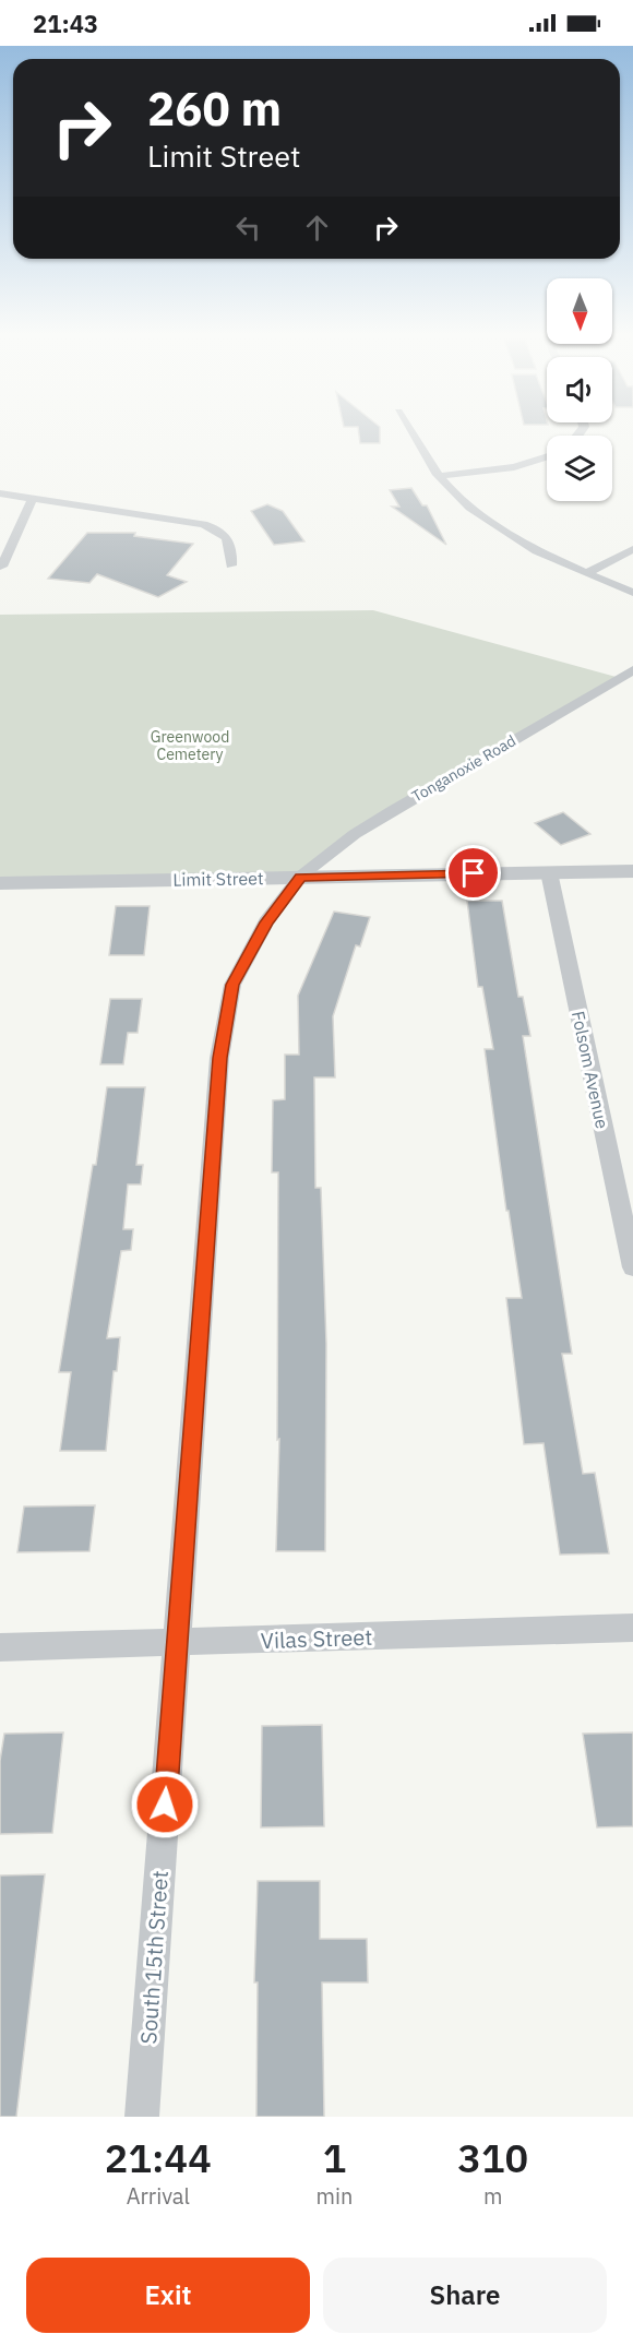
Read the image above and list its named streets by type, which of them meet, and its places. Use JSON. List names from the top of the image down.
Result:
{
  "streets": {
    "street": [
      "Tonganoxie Road",
      "Limit Street",
      "Folsom Avenue",
      "Vilas Street",
      "South 15th Street"
    ]
  },
  "crossings": [
    ["Tonganoxie Road", "Limit Street"],
    ["Tonganoxie Road", "South 15th Street"],
    ["Limit Street", "Folsom Avenue"],
    ["Limit Street", "South 15th Street"],
    ["Vilas Street", "South 15th Street"]
  ],
  "parks": ["Greenwood Cemetery"],
  "north": "bottom",
  "page": {
    "status": "21:43",
    "turn": ["260 m", "Limit Street"],
    "eta": [
      "21:44",
      "Arrival",
      "1",
      "min",
      "310",
      "m"
    ],
    "buttons": ["Exit", "Share"]
  }
}
